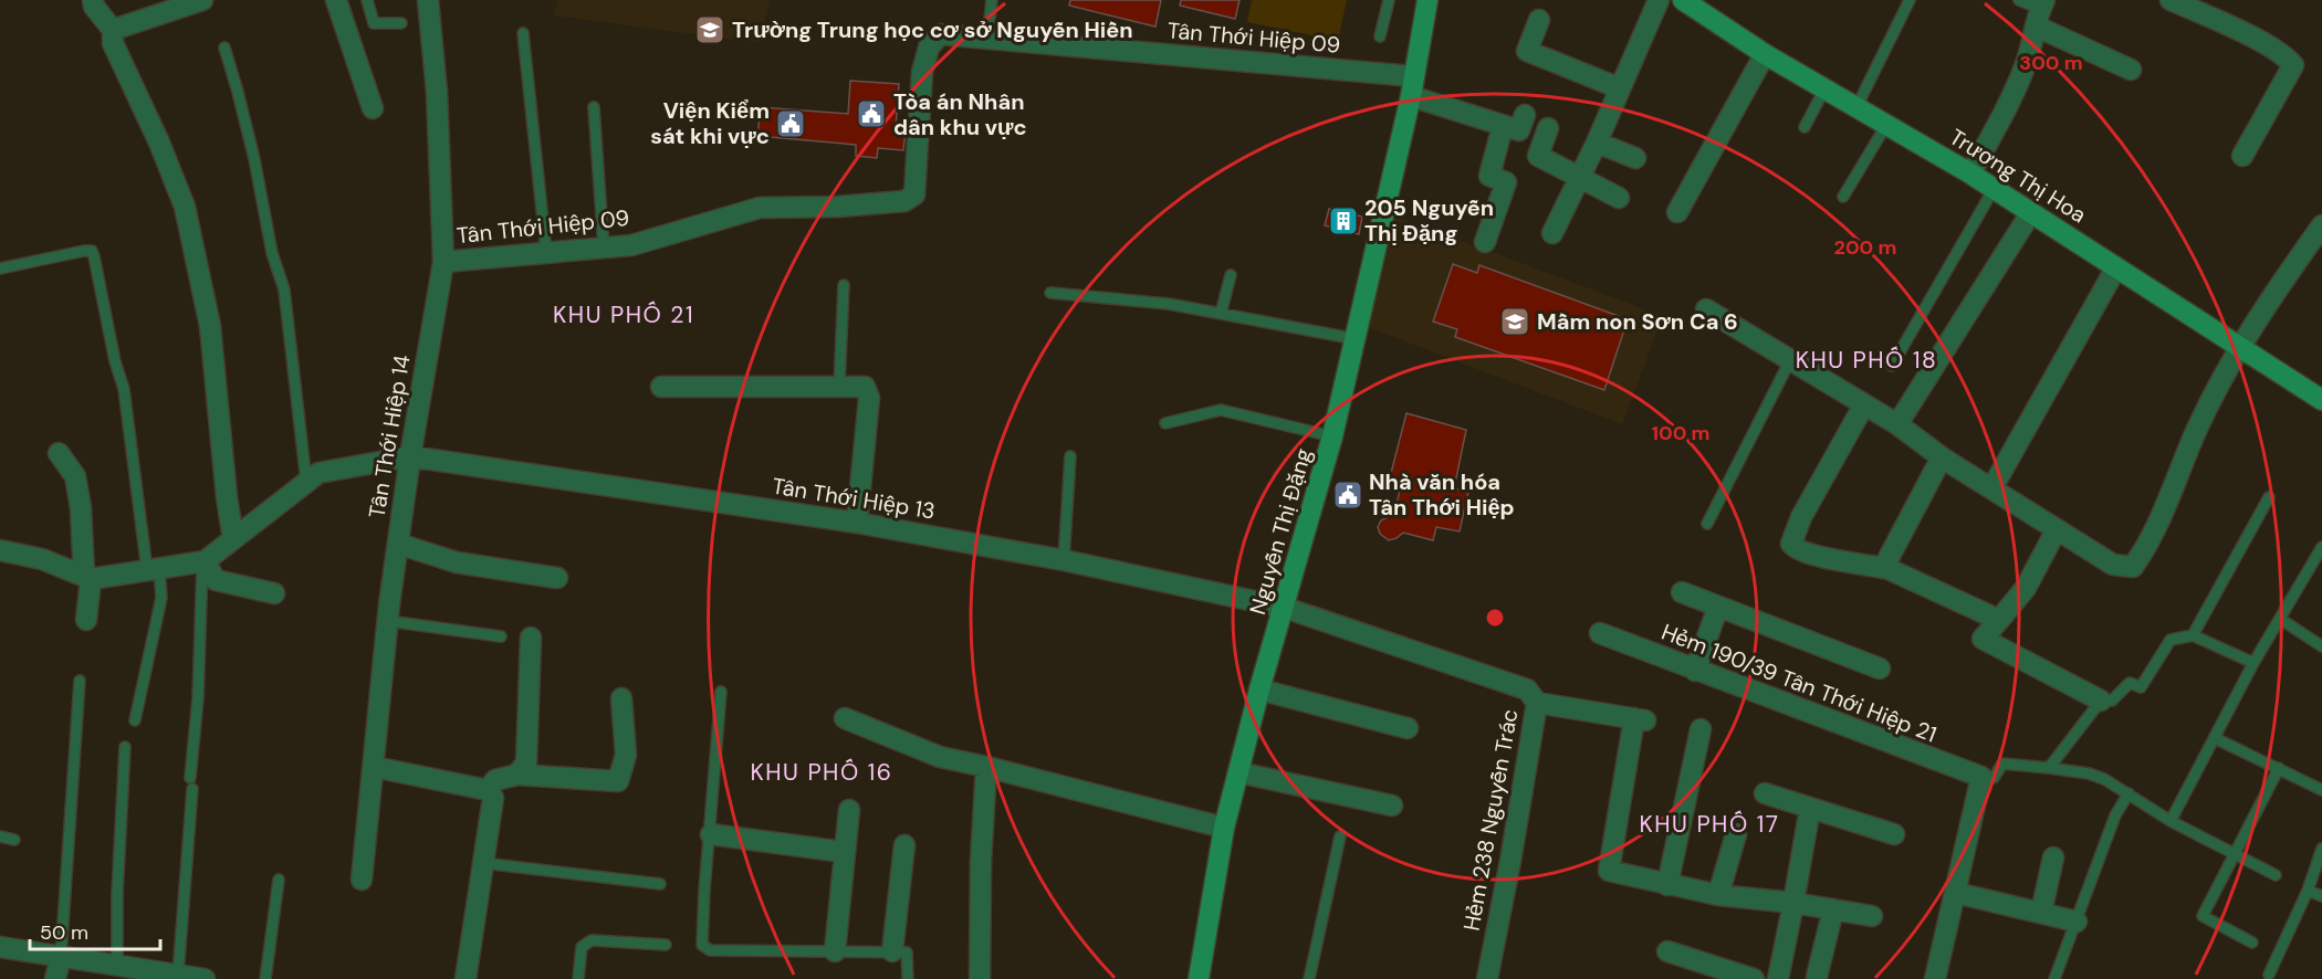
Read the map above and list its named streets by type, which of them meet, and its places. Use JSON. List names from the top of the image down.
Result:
{
  "streets": {
    "street": [
      "Tân Thới Hiệp 09",
      "Trương Thị Hoa",
      "Tân Thới Hiệp 14",
      "Tân Thới Hiệp 13",
      "Nguyễn Thị Đặng",
      "Hẻm 190/39 Tân Thới Hiệp 21",
      "Hẻm 238 Nguyễn Trác"
    ]
  },
  "crossings": [
    ["Tân Thới Hiệp 09", "Tân Thới Hiệp 14"],
    ["Tân Thới Hiệp 09", "Nguyễn Thị Đặng"],
    ["Tân Thới Hiệp 14", "Tân Thới Hiệp 13"],
    ["Tân Thới Hiệp 13", "Nguyễn Thị Đặng"],
    ["Tân Thới Hiệp 13", "Hẻm 238 Nguyễn Trác"],
    ["Nguyễn Thị Đặng", "Hẻm 238 Nguyễn Trác"]
  ],
  "districts": [
    "KHU PHỐ 21",
    "KHU PHỐ 18",
    "KHU PHỐ 16",
    "KHU PHỐ 17"
  ],
  "places": {
    "school or university": ["Trường Trung học cơ sở Nguyễn Hiền", "Mầm non Sơn Ca 6"],
    "public building": ["Tòa án Nhân dân khu vực", "Viện Kiểm sát khi vực", "Nhà văn hóa Tân Thới Hiệp"],
    "building": ["205 Nguyễn Thị Đặng"]
  },
  "scale_bar": "50 m",
  "rings": ["300 m", "200 m", "100 m"]
}
